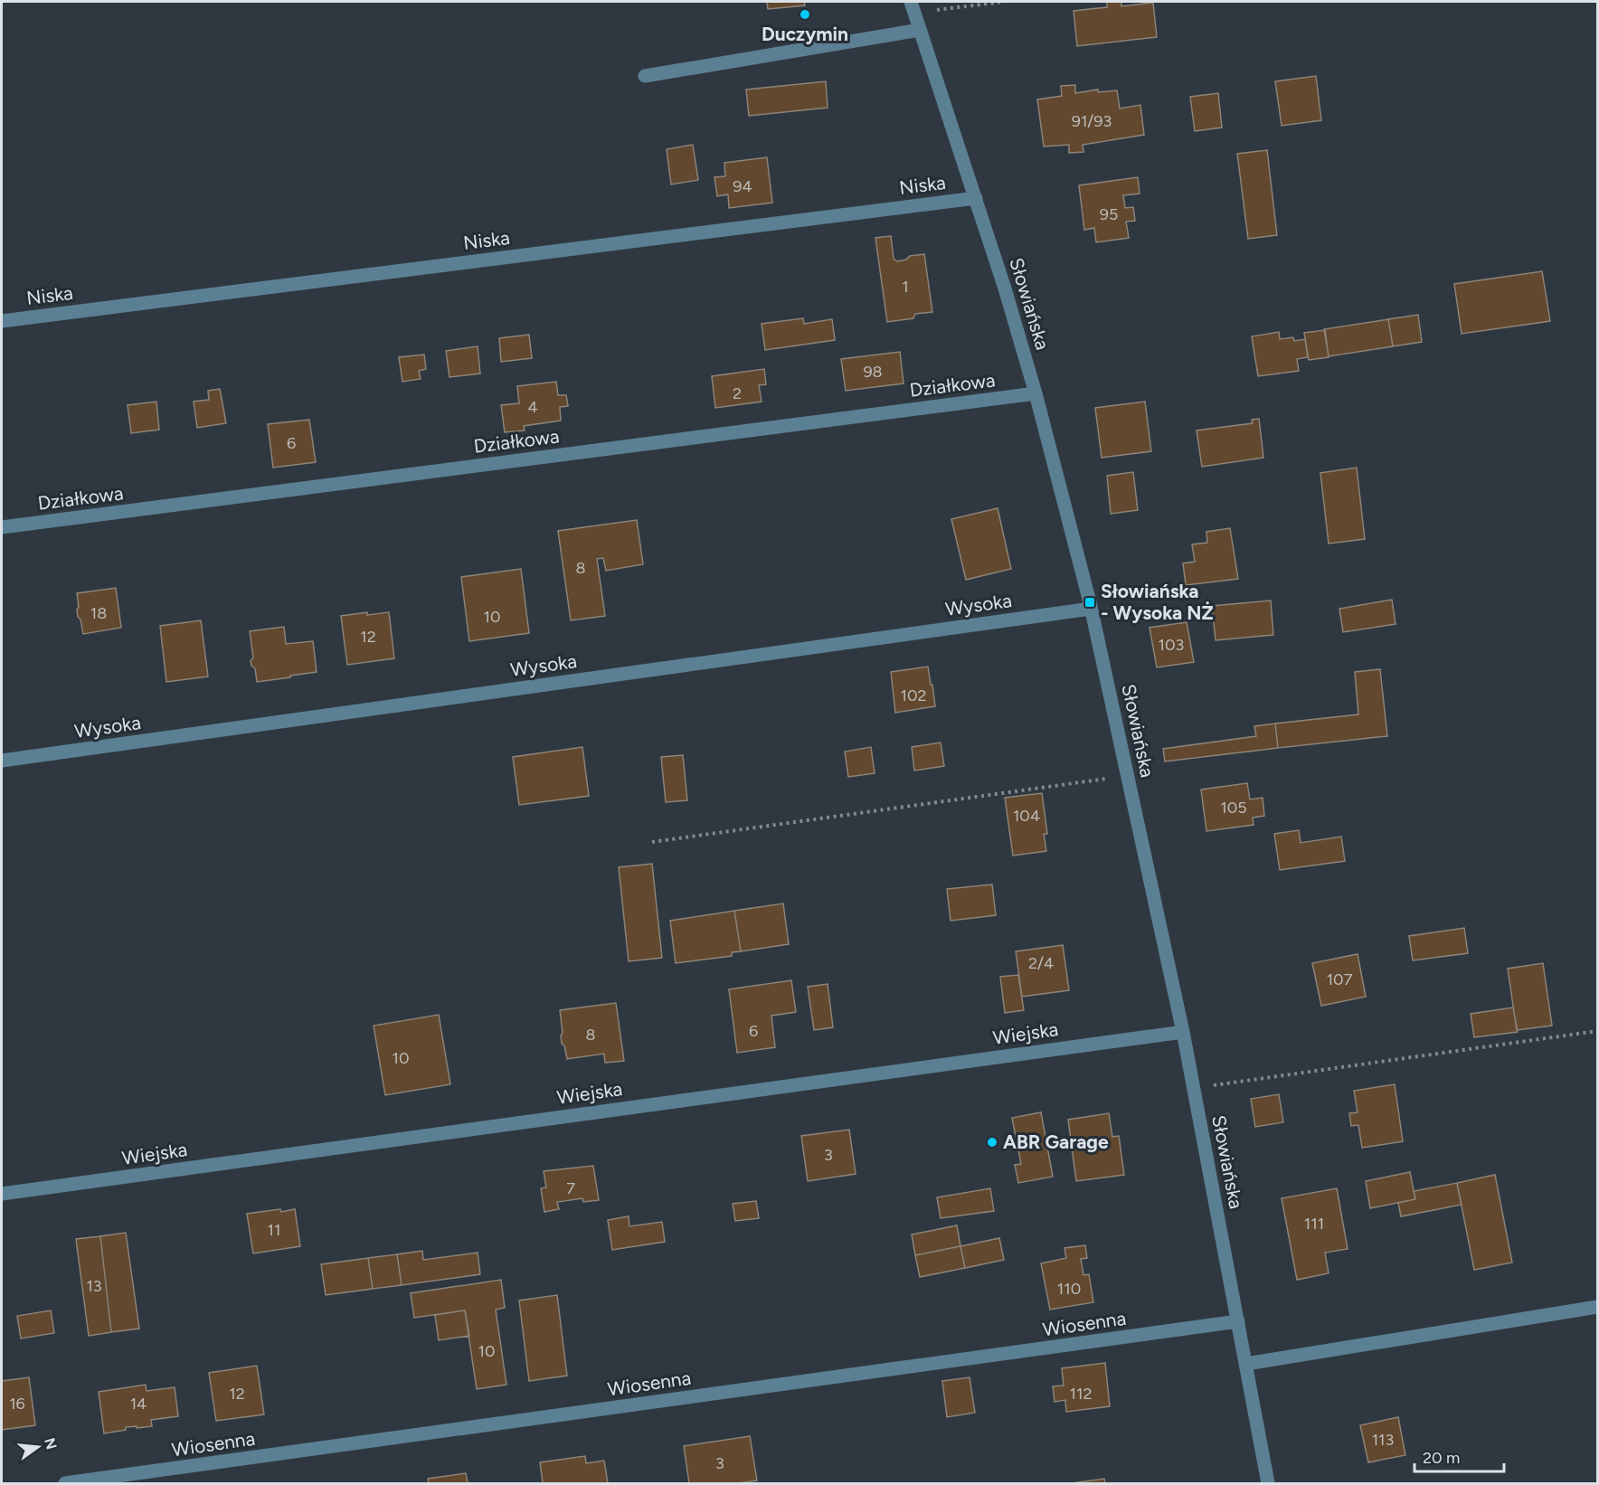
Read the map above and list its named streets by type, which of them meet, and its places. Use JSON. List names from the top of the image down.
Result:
{
  "streets": {
    "street": [
      "Niska",
      "Słowiańska",
      "Działkowa",
      "Wysoka",
      "Wiejska",
      "Wiosenna"
    ]
  },
  "crossings": [
    ["Niska", "Słowiańska"],
    ["Słowiańska", "Działkowa"],
    ["Słowiańska", "Wysoka"],
    ["Słowiańska", "Wiejska"],
    ["Słowiańska", "Wiosenna"]
  ],
  "places": {
    "other": ["Duczymin", "ABR Garage"],
    "transit": ["Słowiańska - Wysoka NŻ"]
  },
  "house_numbers": [
    "91/93",
    "94",
    "95",
    "1",
    "98",
    "2",
    "4",
    "6",
    "8",
    "18",
    "10",
    "12",
    "103",
    "102",
    "105",
    "104",
    "2/4",
    "107",
    "6",
    "8",
    "10",
    "3",
    "7",
    "111",
    "11",
    "13",
    "110",
    "10",
    "12",
    "112",
    "16",
    "14",
    "113",
    "3"
  ],
  "scale_bar": "20 m",
  "north": "right"
}
